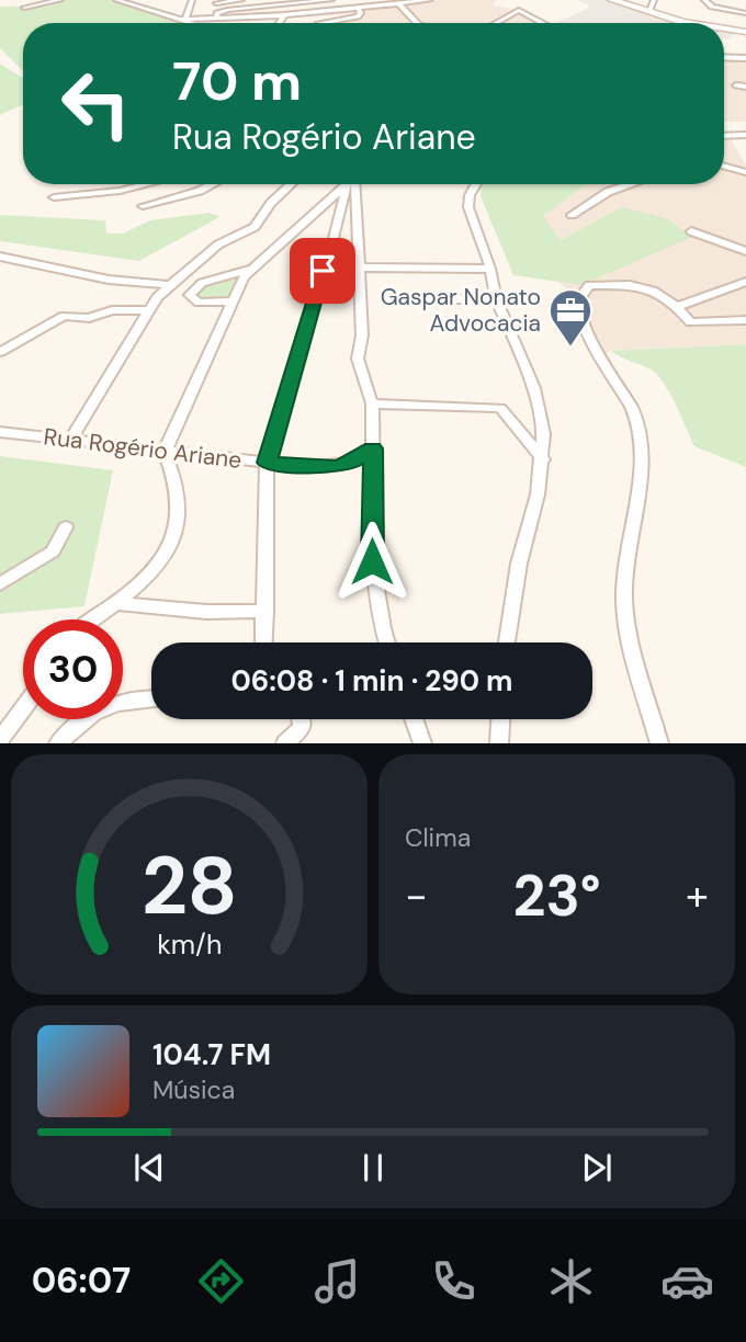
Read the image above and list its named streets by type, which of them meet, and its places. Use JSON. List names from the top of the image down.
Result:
{
  "streets": {
    "street": ["Rua Rogério Ariane"]
  },
  "places": {
    "office": ["Gaspar Nonato Advocacia"]
  },
  "page": {
    "turn": ["70 m", "Rua Rogério Ariane"],
    "limit": "30",
    "trip": "06:08 · 1 min · 290 m",
    "tile": "Clima",
    "heat": ["−", "23°", "+"],
    "song": ["104.7 FM", "Música"],
    "tabs": "06:07",
    "gauge": ["28", "km/h"]
  }
}
